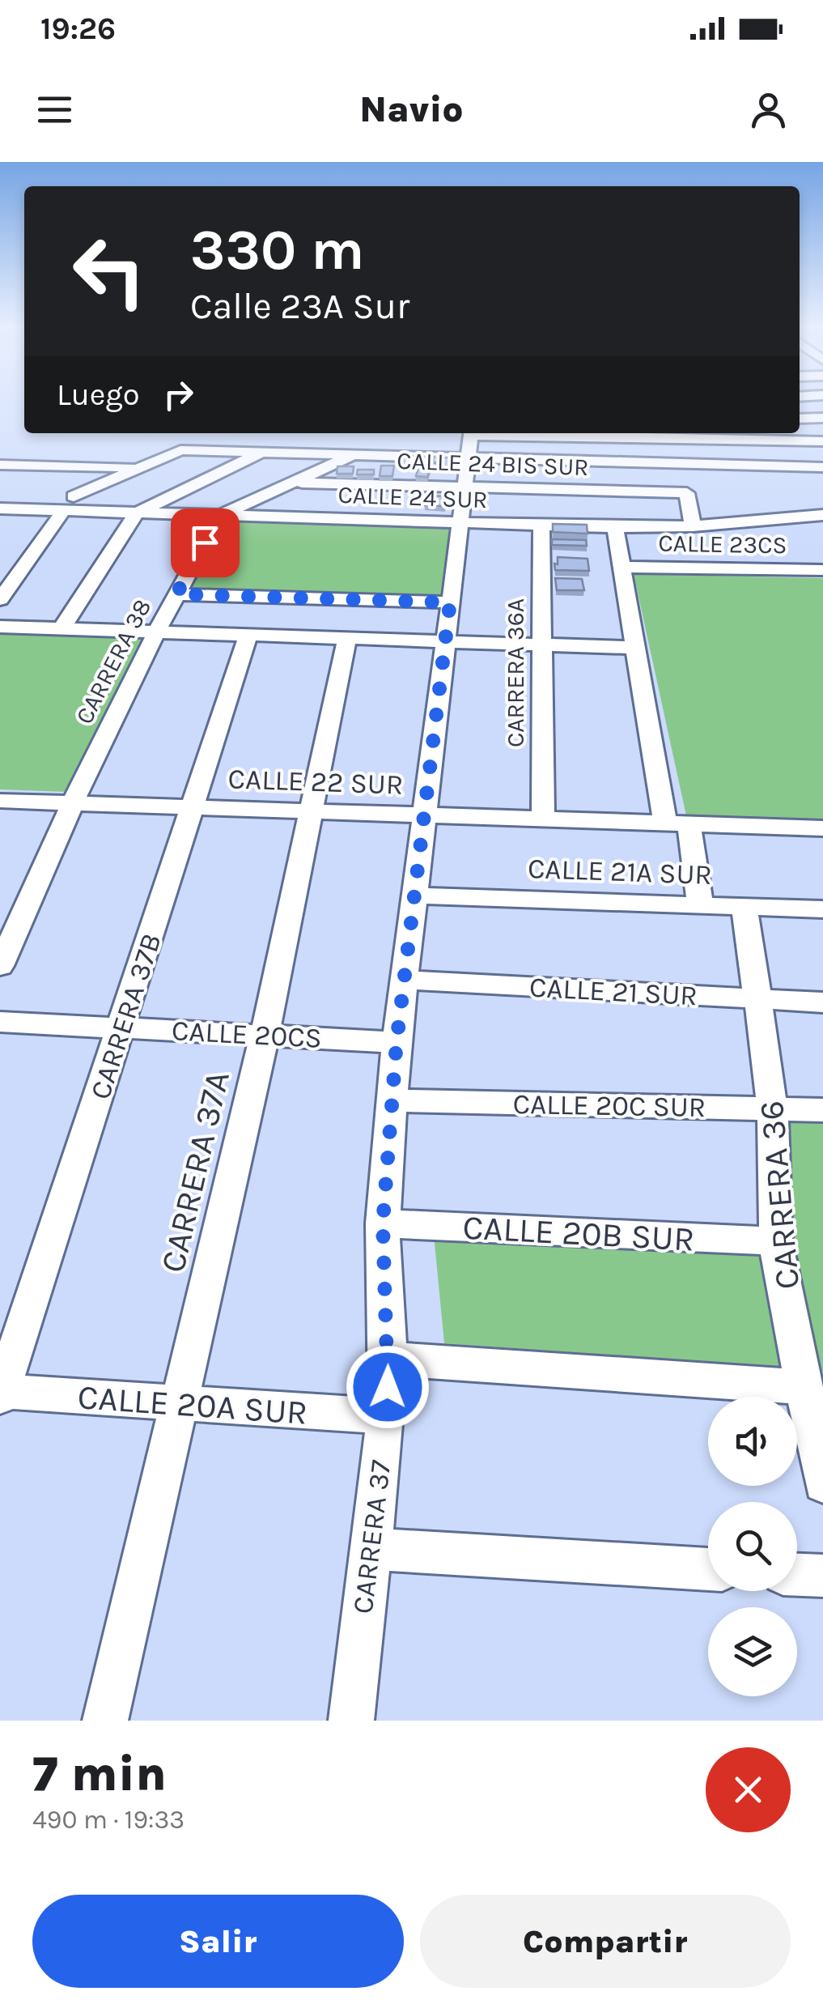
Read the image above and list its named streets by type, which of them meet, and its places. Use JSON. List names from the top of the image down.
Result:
{
  "streets": {
    "street": [
      "CALLE 24 BIS SUR",
      "CALLE 24 SUR",
      "CALLE 23CS",
      "CARRERA 38",
      "CARRERA 36A",
      "CALLE 22 SUR",
      "CALLE 21A SUR",
      "CALLE 21 SUR",
      "CARRERA 37B",
      "CALLE 20CS",
      "CALLE 20C SUR",
      "CARRERA 37A",
      "CARRERA 36",
      "CALLE 20B SUR",
      "CALLE 20A SUR",
      "CARRERA 37"
    ]
  },
  "crossings": [
    ["CALLE 24 BIS SUR", "CALLE 24 SUR"],
    ["CALLE 24 BIS SUR", "CARRERA 37"],
    ["CALLE 24 SUR", "CARRERA 38"],
    ["CALLE 24 SUR", "CARRERA 36A"],
    ["CALLE 24 SUR", "CARRERA 37"],
    ["CARRERA 38", "CALLE 22 SUR"],
    ["CARRERA 36A", "CALLE 22 SUR"],
    ["CALLE 22 SUR", "CARRERA 37B"],
    ["CALLE 22 SUR", "CARRERA 37A"],
    ["CALLE 22 SUR", "CARRERA 37"],
    ["CALLE 21A SUR", "CARRERA 36"],
    ["CALLE 21A SUR", "CARRERA 37"],
    ["CALLE 21 SUR", "CARRERA 36"],
    ["CALLE 21 SUR", "CARRERA 37"],
    ["CARRERA 37B", "CALLE 20CS"],
    ["CARRERA 37B", "CALLE 20A SUR"],
    ["CALLE 20CS", "CARRERA 37A"],
    ["CALLE 20CS", "CARRERA 37"],
    ["CALLE 20C SUR", "CARRERA 36"],
    ["CALLE 20C SUR", "CARRERA 37"],
    ["CARRERA 37A", "CALLE 20A SUR"],
    ["CARRERA 36", "CALLE 20B SUR"],
    ["CALLE 20B SUR", "CARRERA 37"],
    ["CALLE 20A SUR", "CARRERA 37"]
  ],
  "page": {
    "status": "19:26",
    "header": "Navio",
    "turn": ["330 m", "Calle 23A Sur"],
    "then": "Luego",
    "heading": ["7 min", "490 m · 19:33"],
    "buttons": ["Salir", "Compartir"]
  }
}
